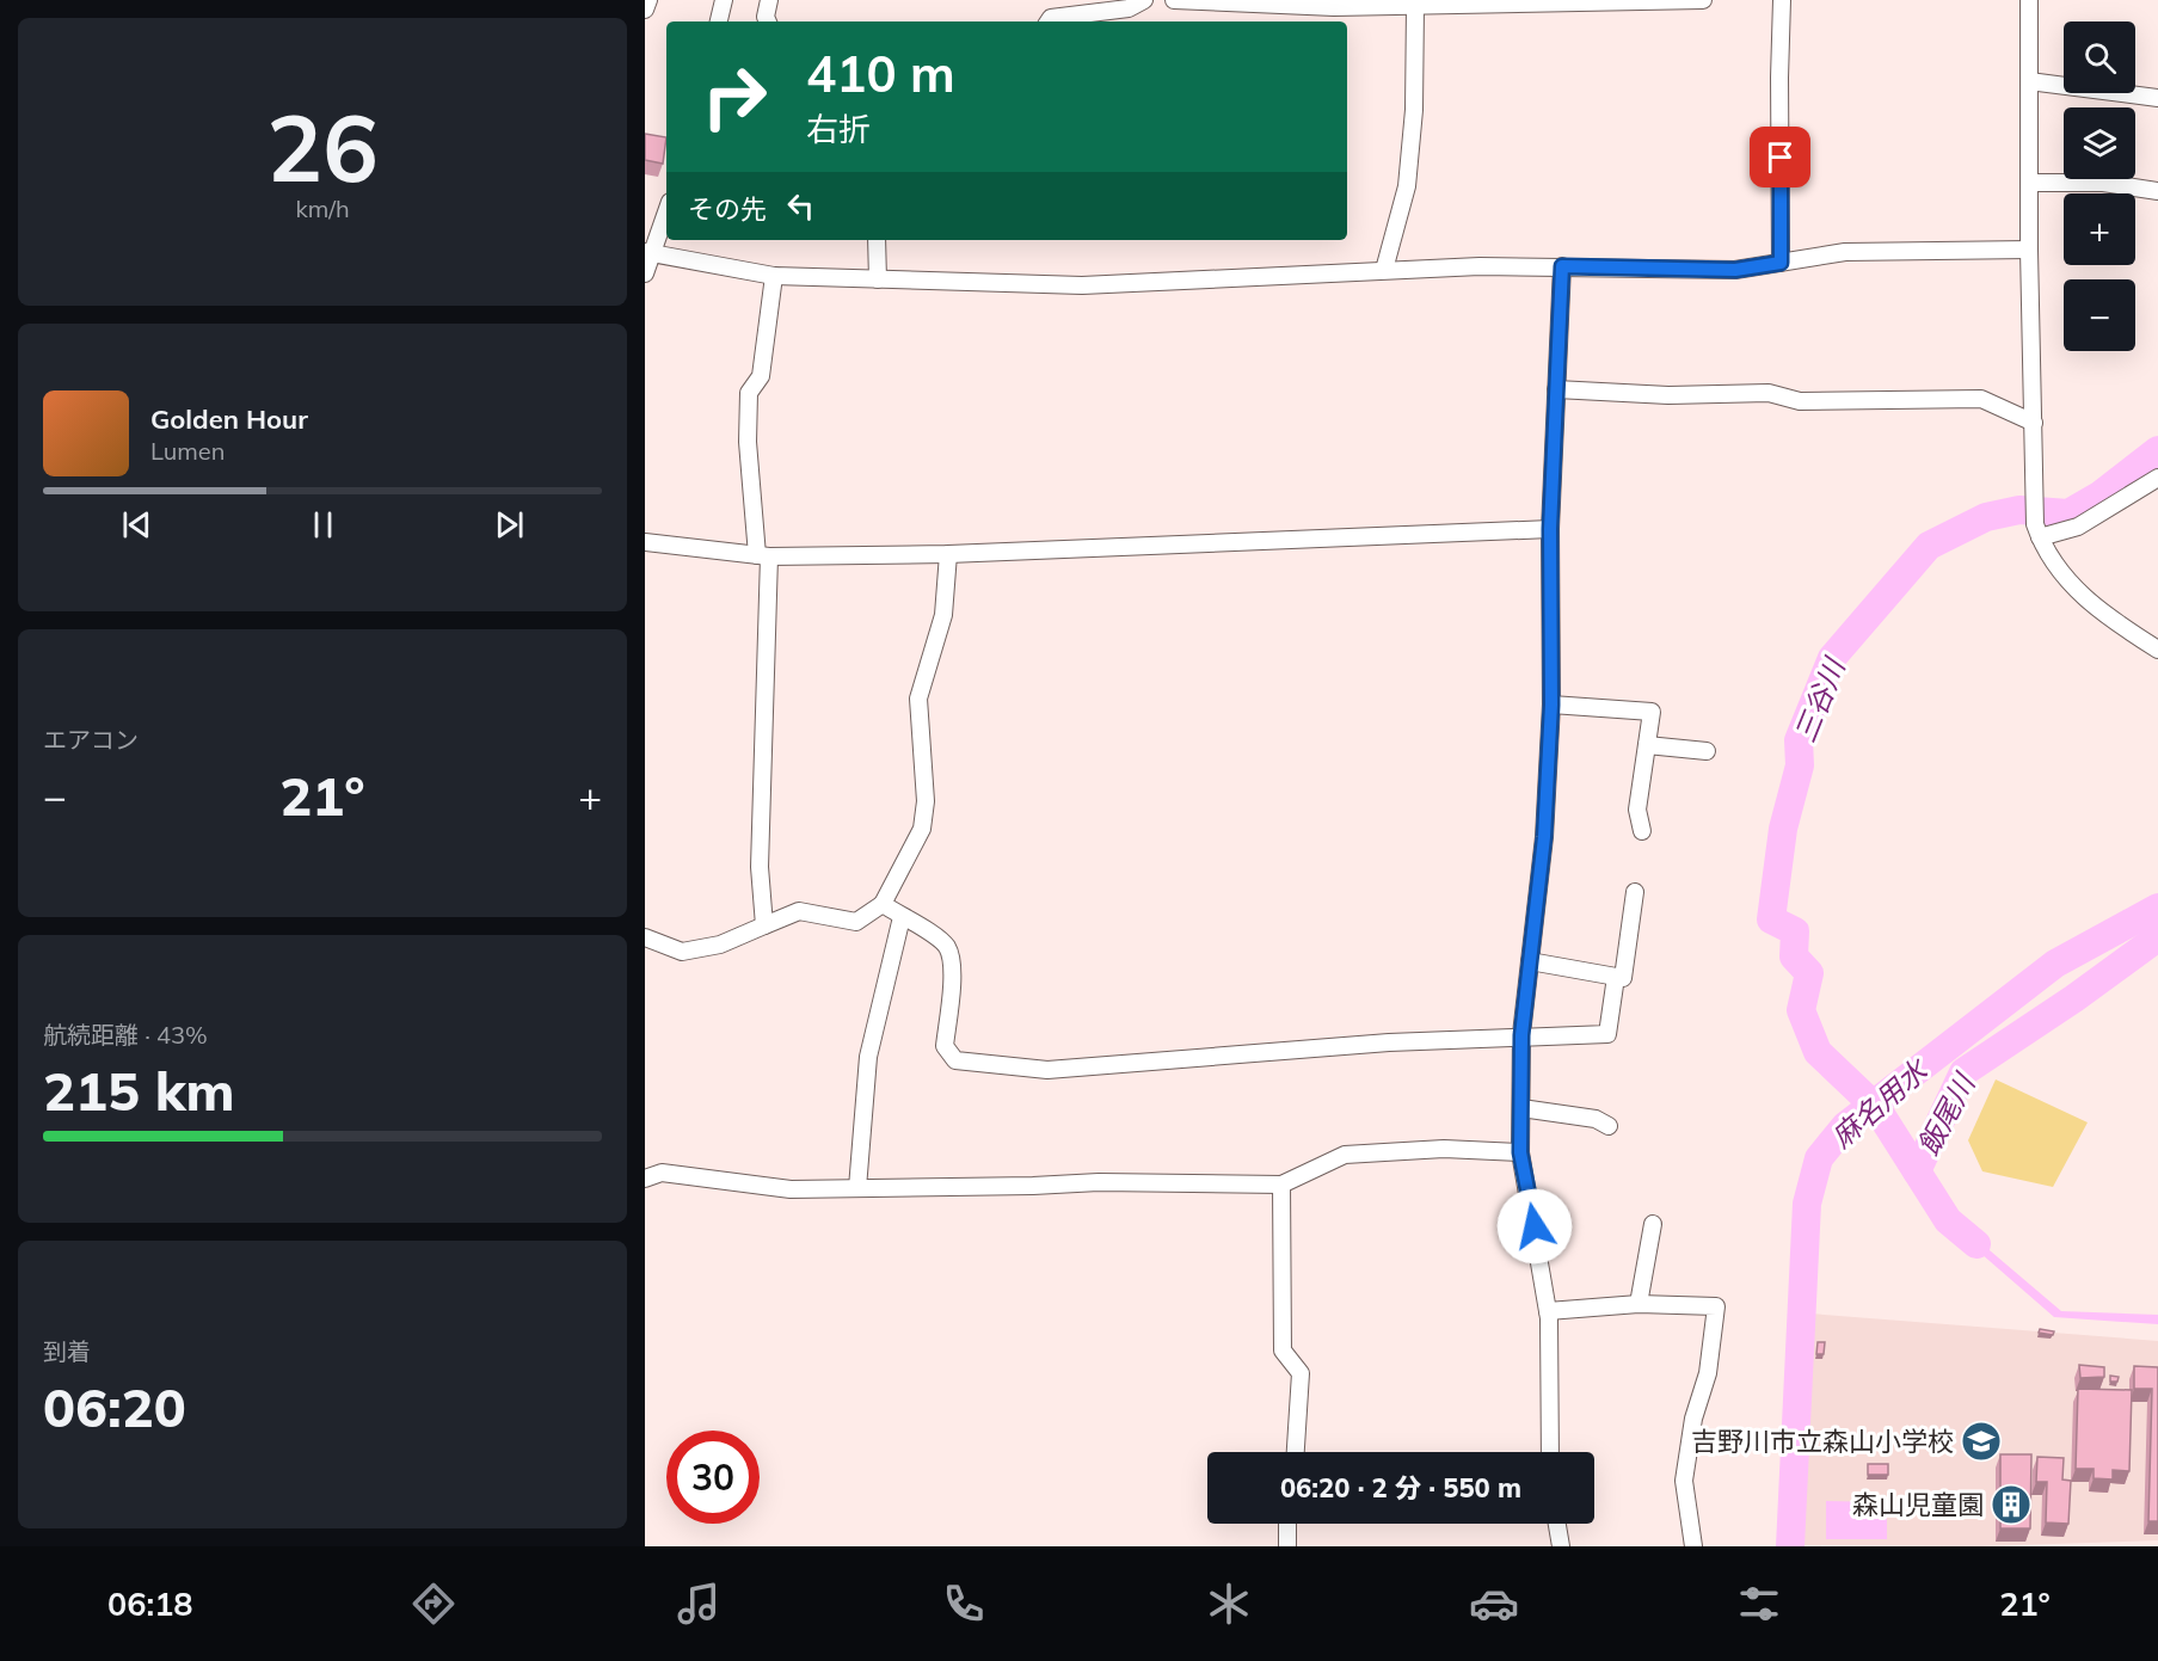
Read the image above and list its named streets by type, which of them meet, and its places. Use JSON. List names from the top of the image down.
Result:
{
  "water": ["三谷川", "麻名用水", "飯尾川"],
  "places": {
    "school or university": ["吉野川市立森山小学校"],
    "building": ["森山児童園"]
  },
  "page": {
    "tile": [
      ["26", "km/h"],
      "エアコン",
      ["航続距離 · 43%", "215 km"],
      ["到着", "06:20"]
    ],
    "map_buttons": ["+", "−"],
    "turn": ["410 m", "右折"],
    "then": "その先",
    "song": ["Golden Hour", "Lumen"],
    "heat": ["−", "21°", "+"],
    "limit": "30",
    "trip": "06:20 · 2 分 · 550 m",
    "tabs": ["06:18", "21°"]
  }
}
